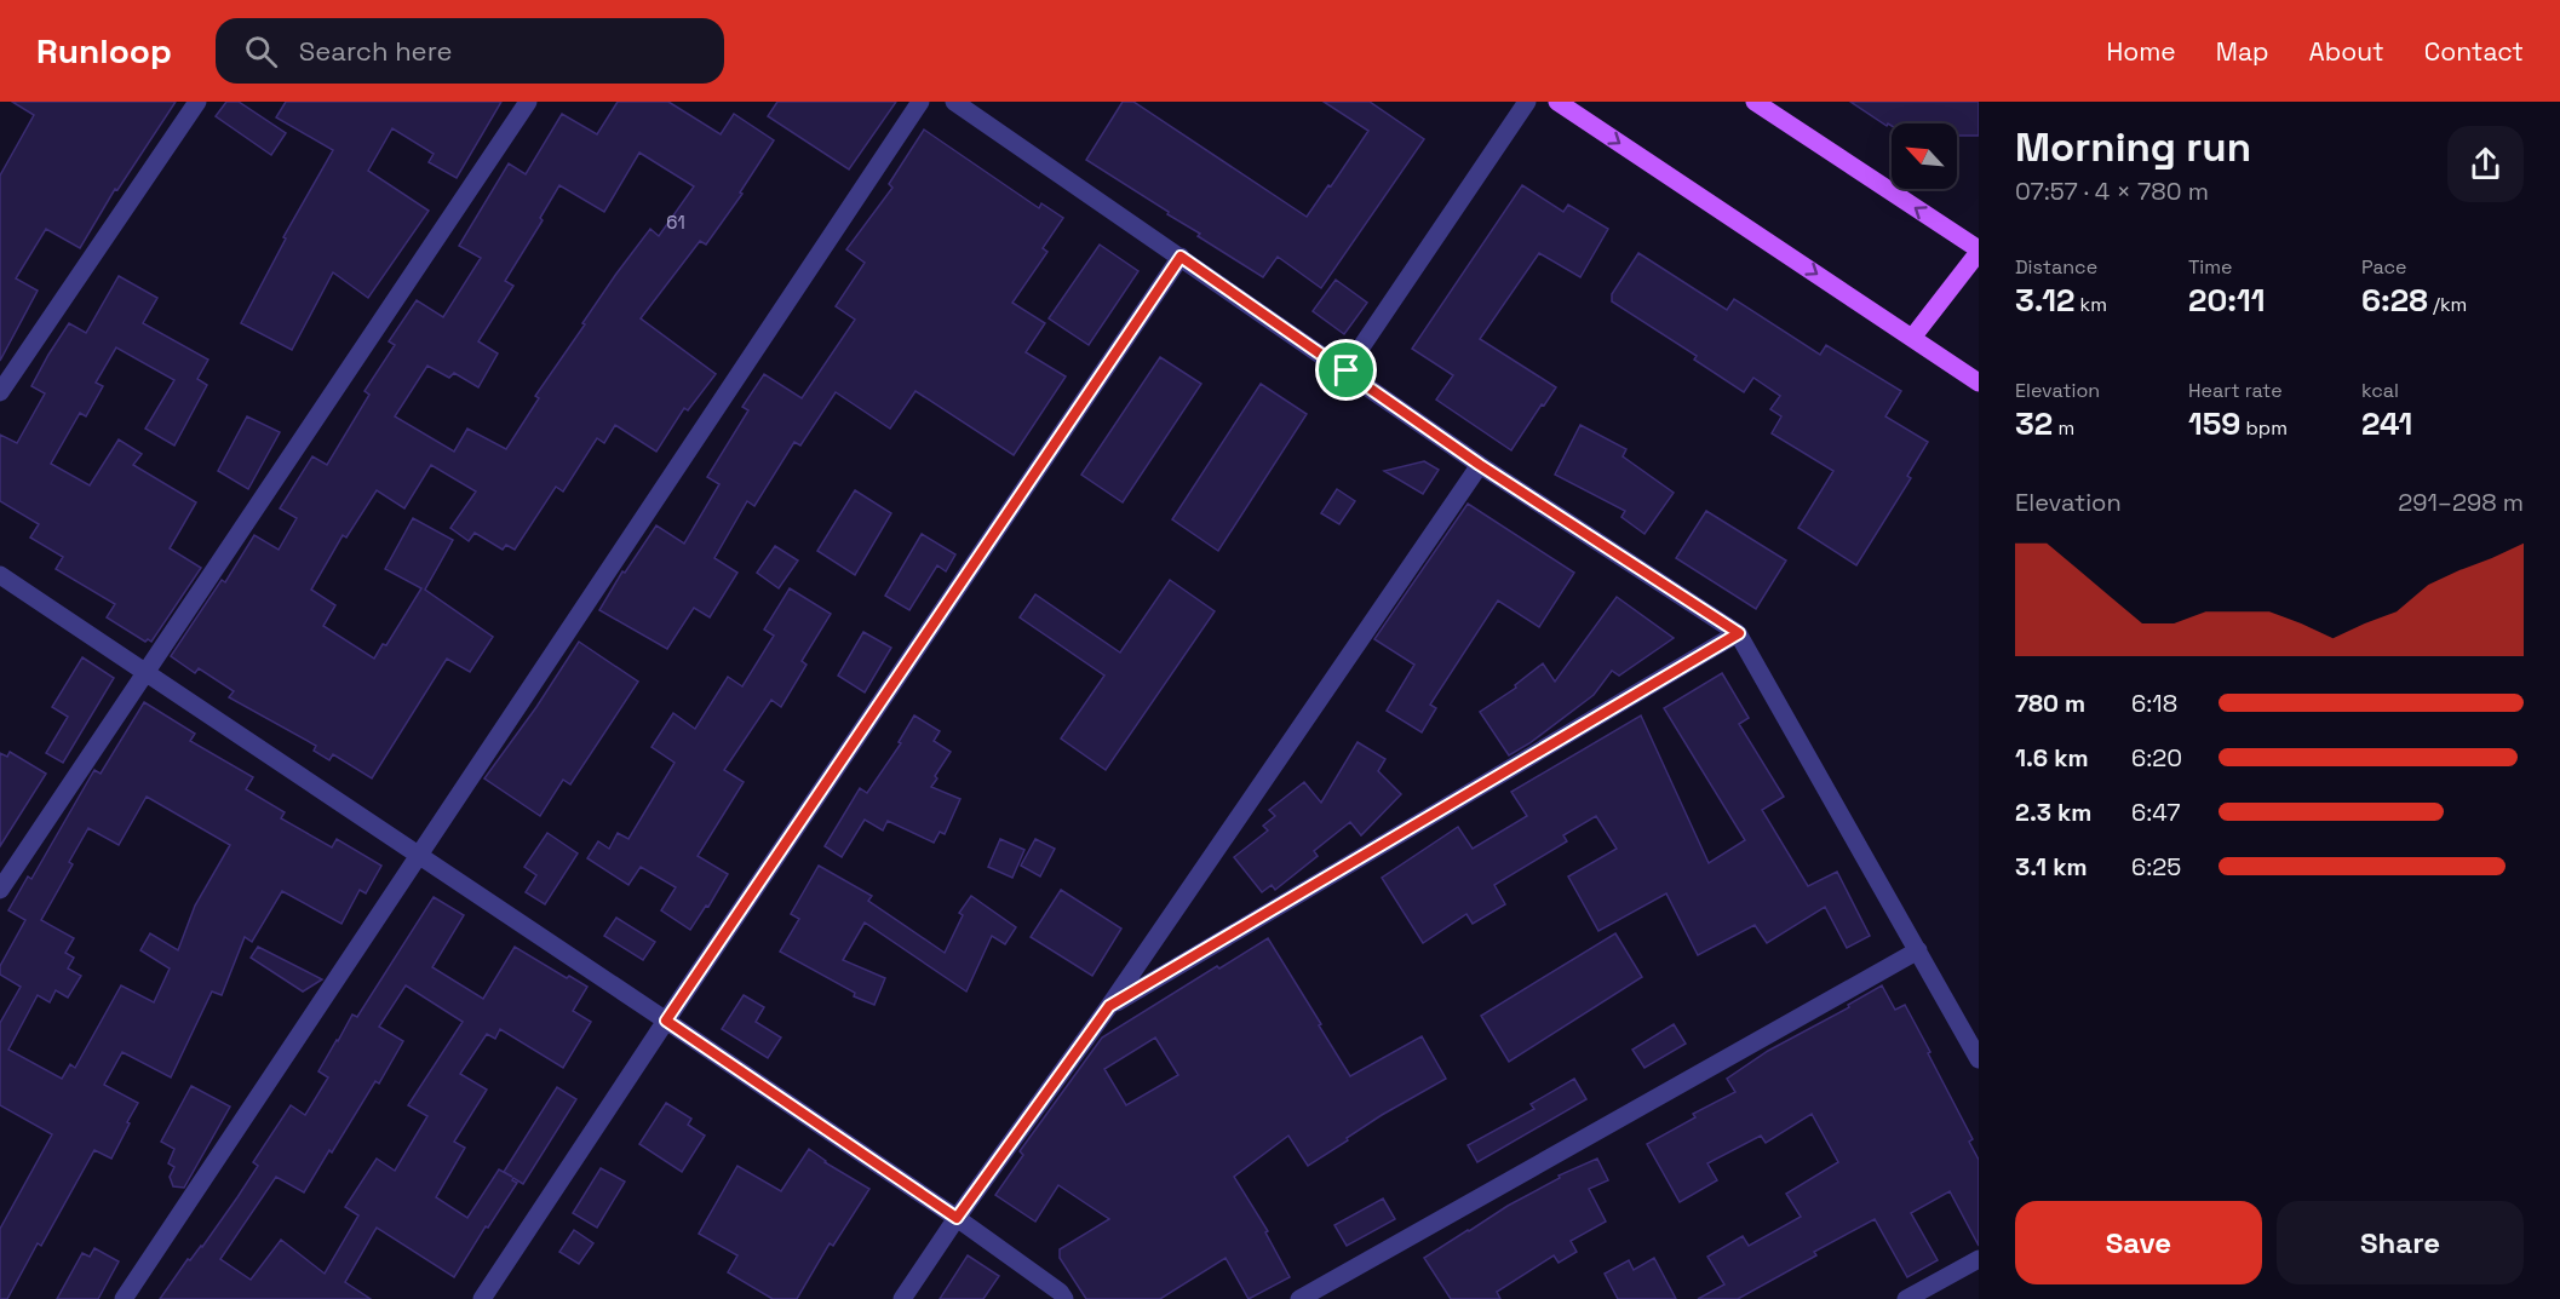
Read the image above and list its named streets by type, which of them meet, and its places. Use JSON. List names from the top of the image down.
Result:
{
  "house_numbers": ["61"],
  "north": "top left",
  "page": {
    "header": "Runloop",
    "search": "Search here",
    "nav": [
      "Home",
      "Map",
      "About",
      "Contact"
    ],
    "heading": ["Morning run", "07:57 · 4 × 780 m"],
    "stats": [
      ["Distance", "3.12 km"],
      ["Time", "20:11"],
      ["Pace", "6:28 /km"],
      ["Elevation", "32 m"],
      ["Heart rate", "159 bpm"],
      ["kcal", "241"]
    ],
    "chart": ["Elevation", "291–298 m"],
    "list": [
      {
        "name": "780 m",
        "note": "6:18"
      },
      {
        "name": "1.6 km",
        "note": "6:20"
      },
      {
        "name": "2.3 km",
        "note": "6:47"
      },
      {
        "name": "3.1 km",
        "note": "6:25"
      }
    ],
    "buttons": ["Save", "Share"]
  }
}
